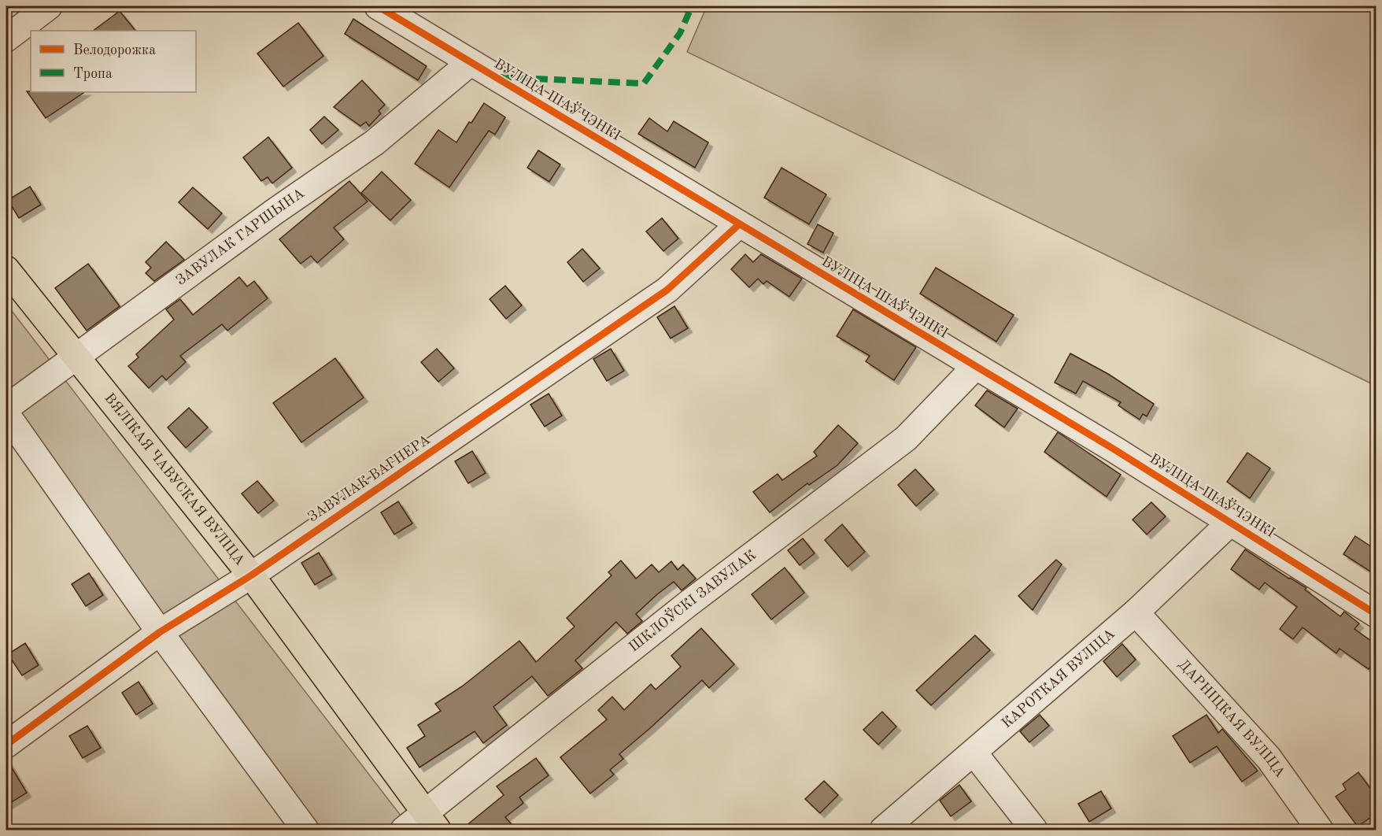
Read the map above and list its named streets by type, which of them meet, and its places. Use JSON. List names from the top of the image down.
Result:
{
  "streets": {
    "main road": ["ВЯЛІКАЯ ЧАВУСКАЯ ВУЛІЦА"],
    "street": [
      "ВУЛІЦА ШАЎЧЭНКІ",
      "ЗАВУЛАК ГАРШЫНА",
      "ЗАВУЛАК ВАГНЕРА",
      "ШКЛОЎСКІ ЗАВУЛАК",
      "КАРОТКАЯ ВУЛІЦА",
      "ДАРНІЦКАЯ ВУЛІЦА"
    ]
  },
  "crossings": [
    ["ВУЛІЦА ШАЎЧЭНКІ", "ЗАВУЛАК ГАРШЫНА"],
    ["ВУЛІЦА ШАЎЧЭНКІ", "ЗАВУЛАК ВАГНЕРА"],
    ["ВУЛІЦА ШАЎЧЭНКІ", "ШКЛОЎСКІ ЗАВУЛАК"],
    ["ВУЛІЦА ШАЎЧЭНКІ", "КАРОТКАЯ ВУЛІЦА"],
    ["ЗАВУЛАК ГАРШЫНА", "ВЯЛІКАЯ ЧАВУСКАЯ ВУЛІЦА"],
    ["ЗАВУЛАК ВАГНЕРА", "ВЯЛІКАЯ ЧАВУСКАЯ ВУЛІЦА"],
    ["ВЯЛІКАЯ ЧАВУСКАЯ ВУЛІЦА", "ШКЛОЎСКІ ЗАВУЛАК"],
    ["КАРОТКАЯ ВУЛІЦА", "ДАРНІЦКАЯ ВУЛІЦА"]
  ],
  "legend": ["Велодорожка", "Тропа"]
}
